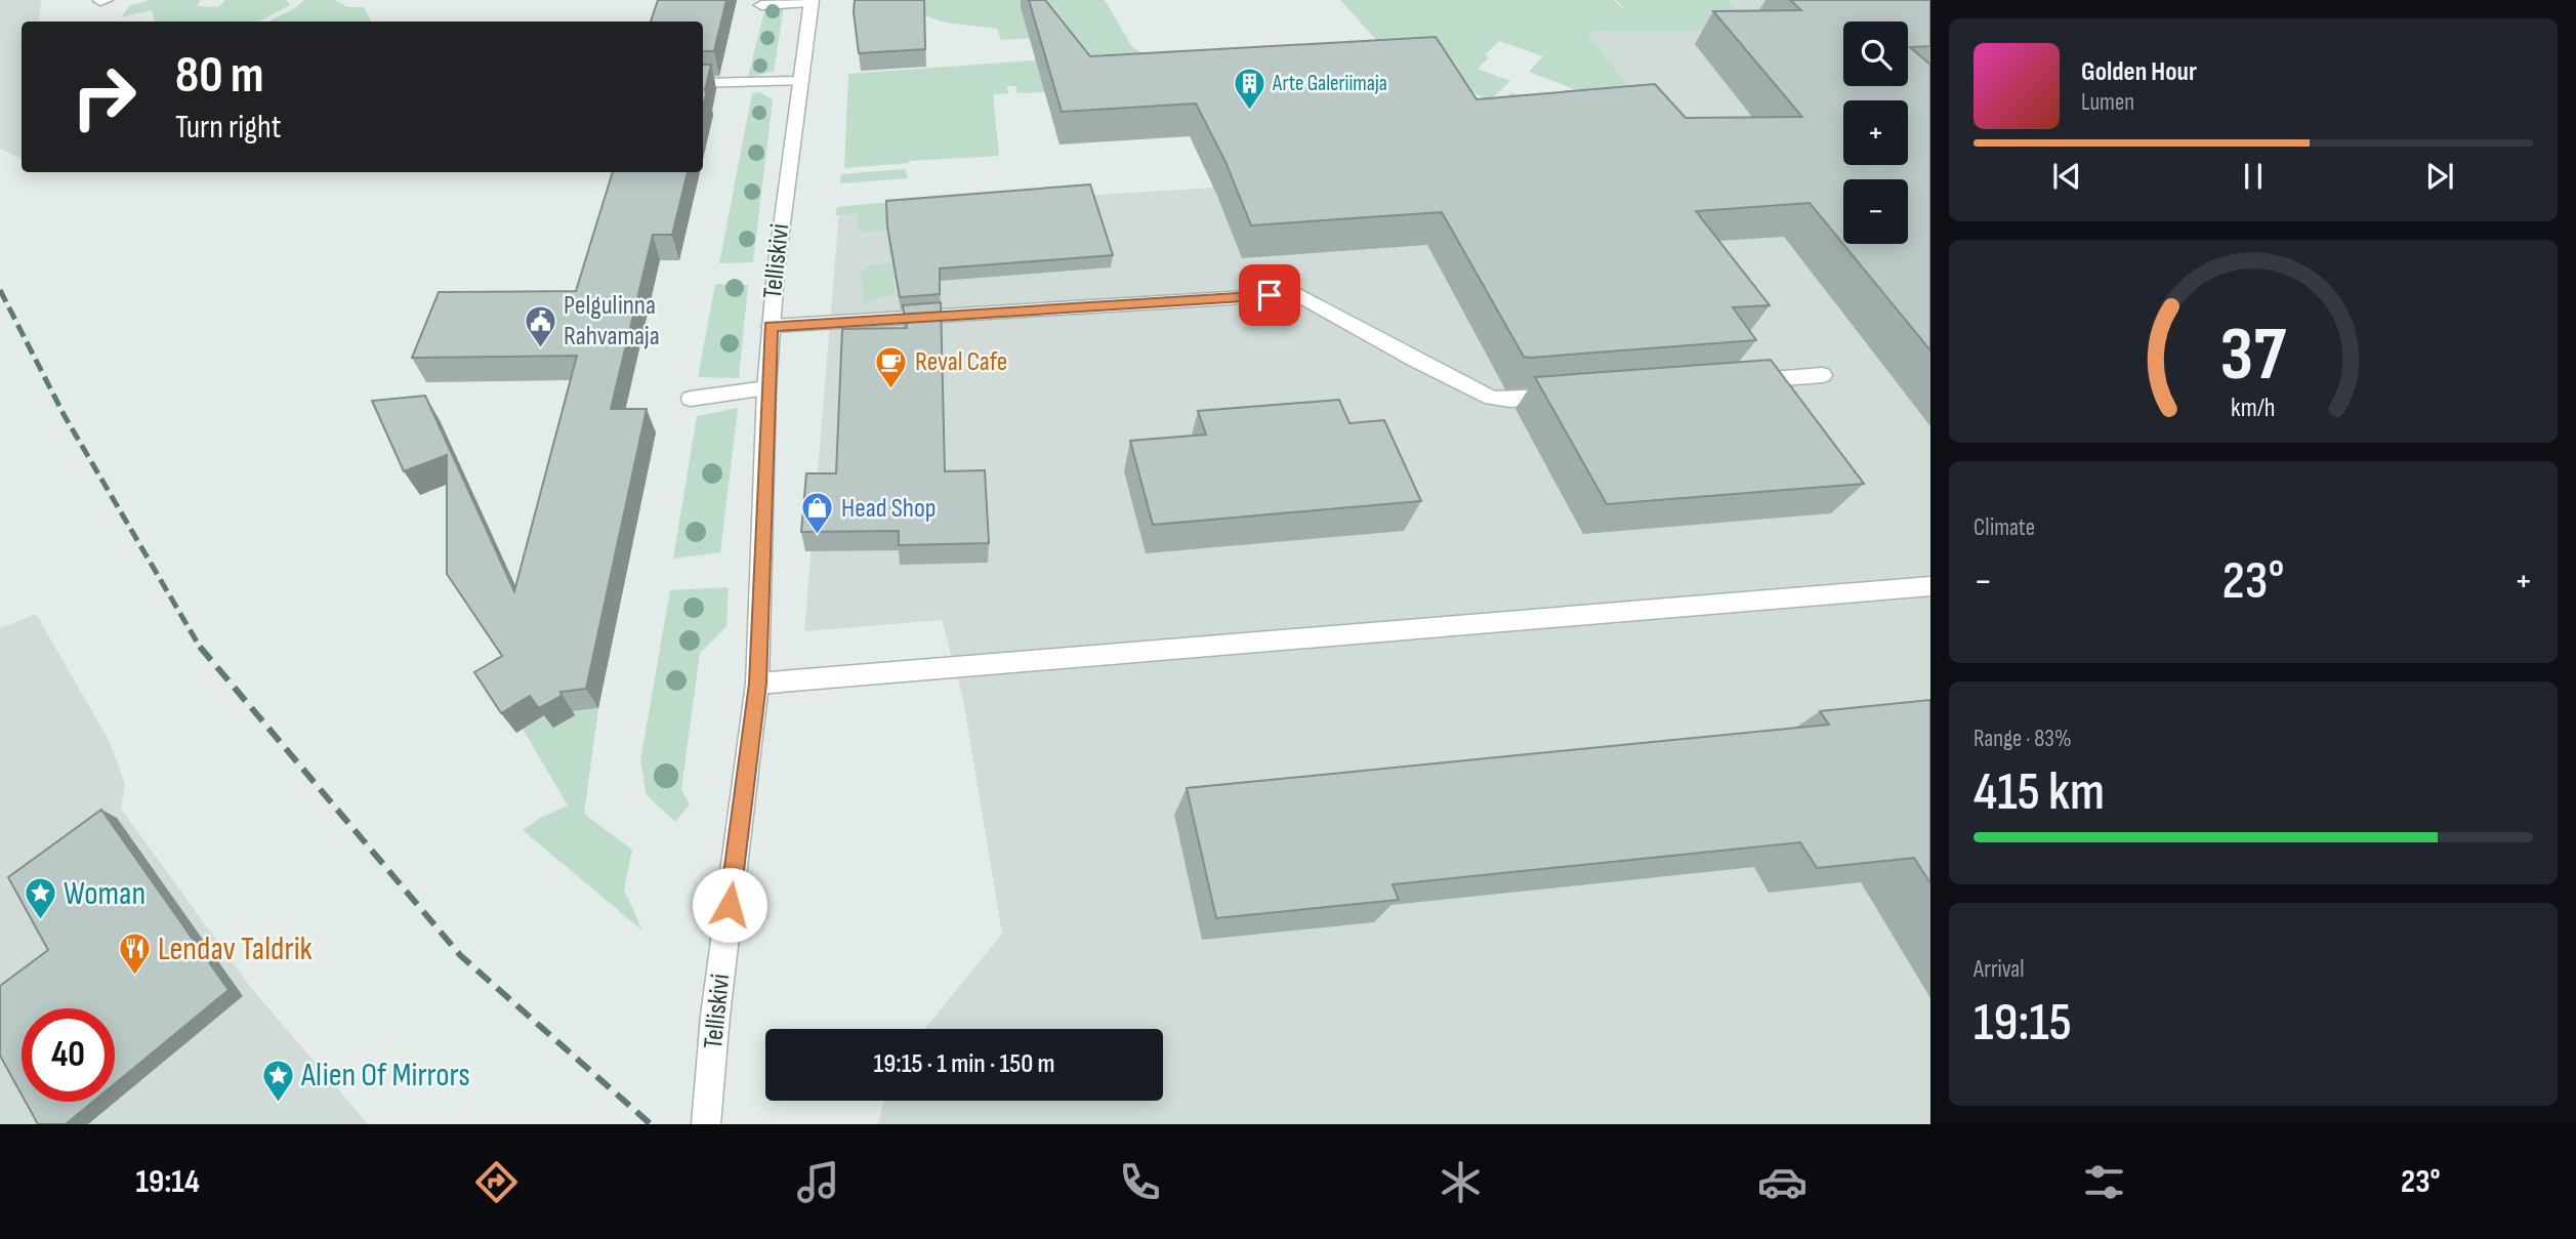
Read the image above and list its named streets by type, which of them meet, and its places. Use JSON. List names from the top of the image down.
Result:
{
  "streets": {
    "street": ["Telliskivi"]
  },
  "places": {
    "building": ["Arte Galeriimaja"],
    "public building": ["Pelgulinna Rahvamaja"],
    "cafe": ["Reval Cafe"],
    "shop": ["Head Shop"],
    "place": ["Woman", "Alien Of Mirrors"],
    "restaurant": ["Lendav Taldrik"]
  },
  "page": {
    "map_buttons": ["+", "−"],
    "turn": ["80 m", "Turn right"],
    "song": ["Golden Hour", "Lumen"],
    "tile": [
      "Climate",
      ["Range · 83%", "415 km"],
      ["Arrival", "19:15"]
    ],
    "heat": ["−", "23°", "+"],
    "limit": "40",
    "trip": "19:15 · 1 min · 150 m",
    "tabs": ["19:14", "23°"],
    "gauge": ["37", "km/h"]
  }
}
